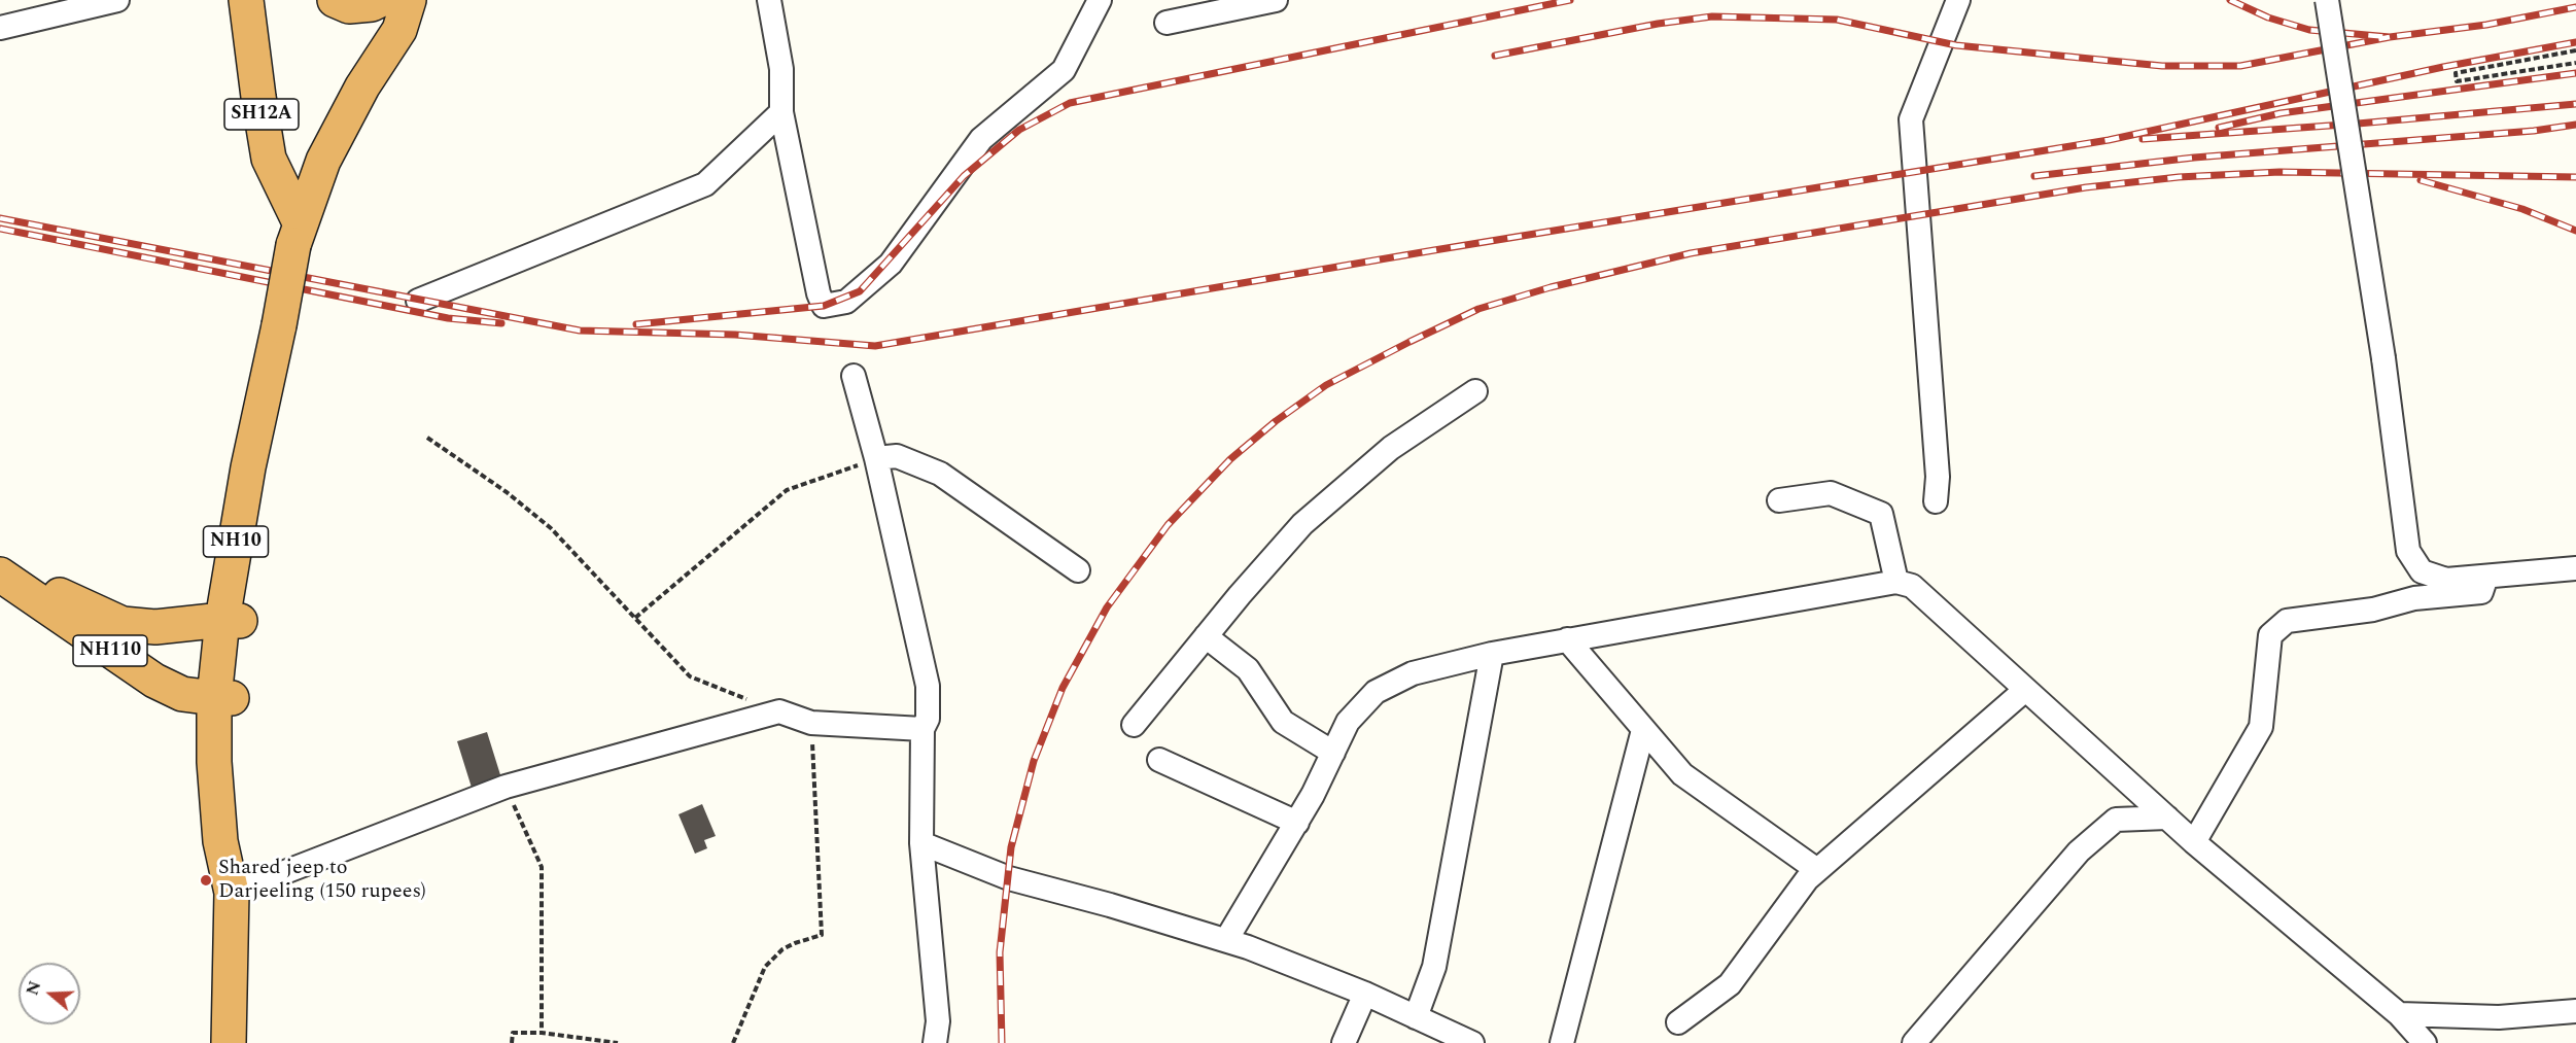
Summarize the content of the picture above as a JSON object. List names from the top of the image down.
{
  "streets": {
    "highway": ["SH12A", "NH10", "NH110"]
  },
  "crossings": [
    ["SH12A", "NH10"],
    ["NH10", "NH110"]
  ],
  "places": ["Shared jeep to Darjeeling (150 rupees)"],
  "north": "left"
}
